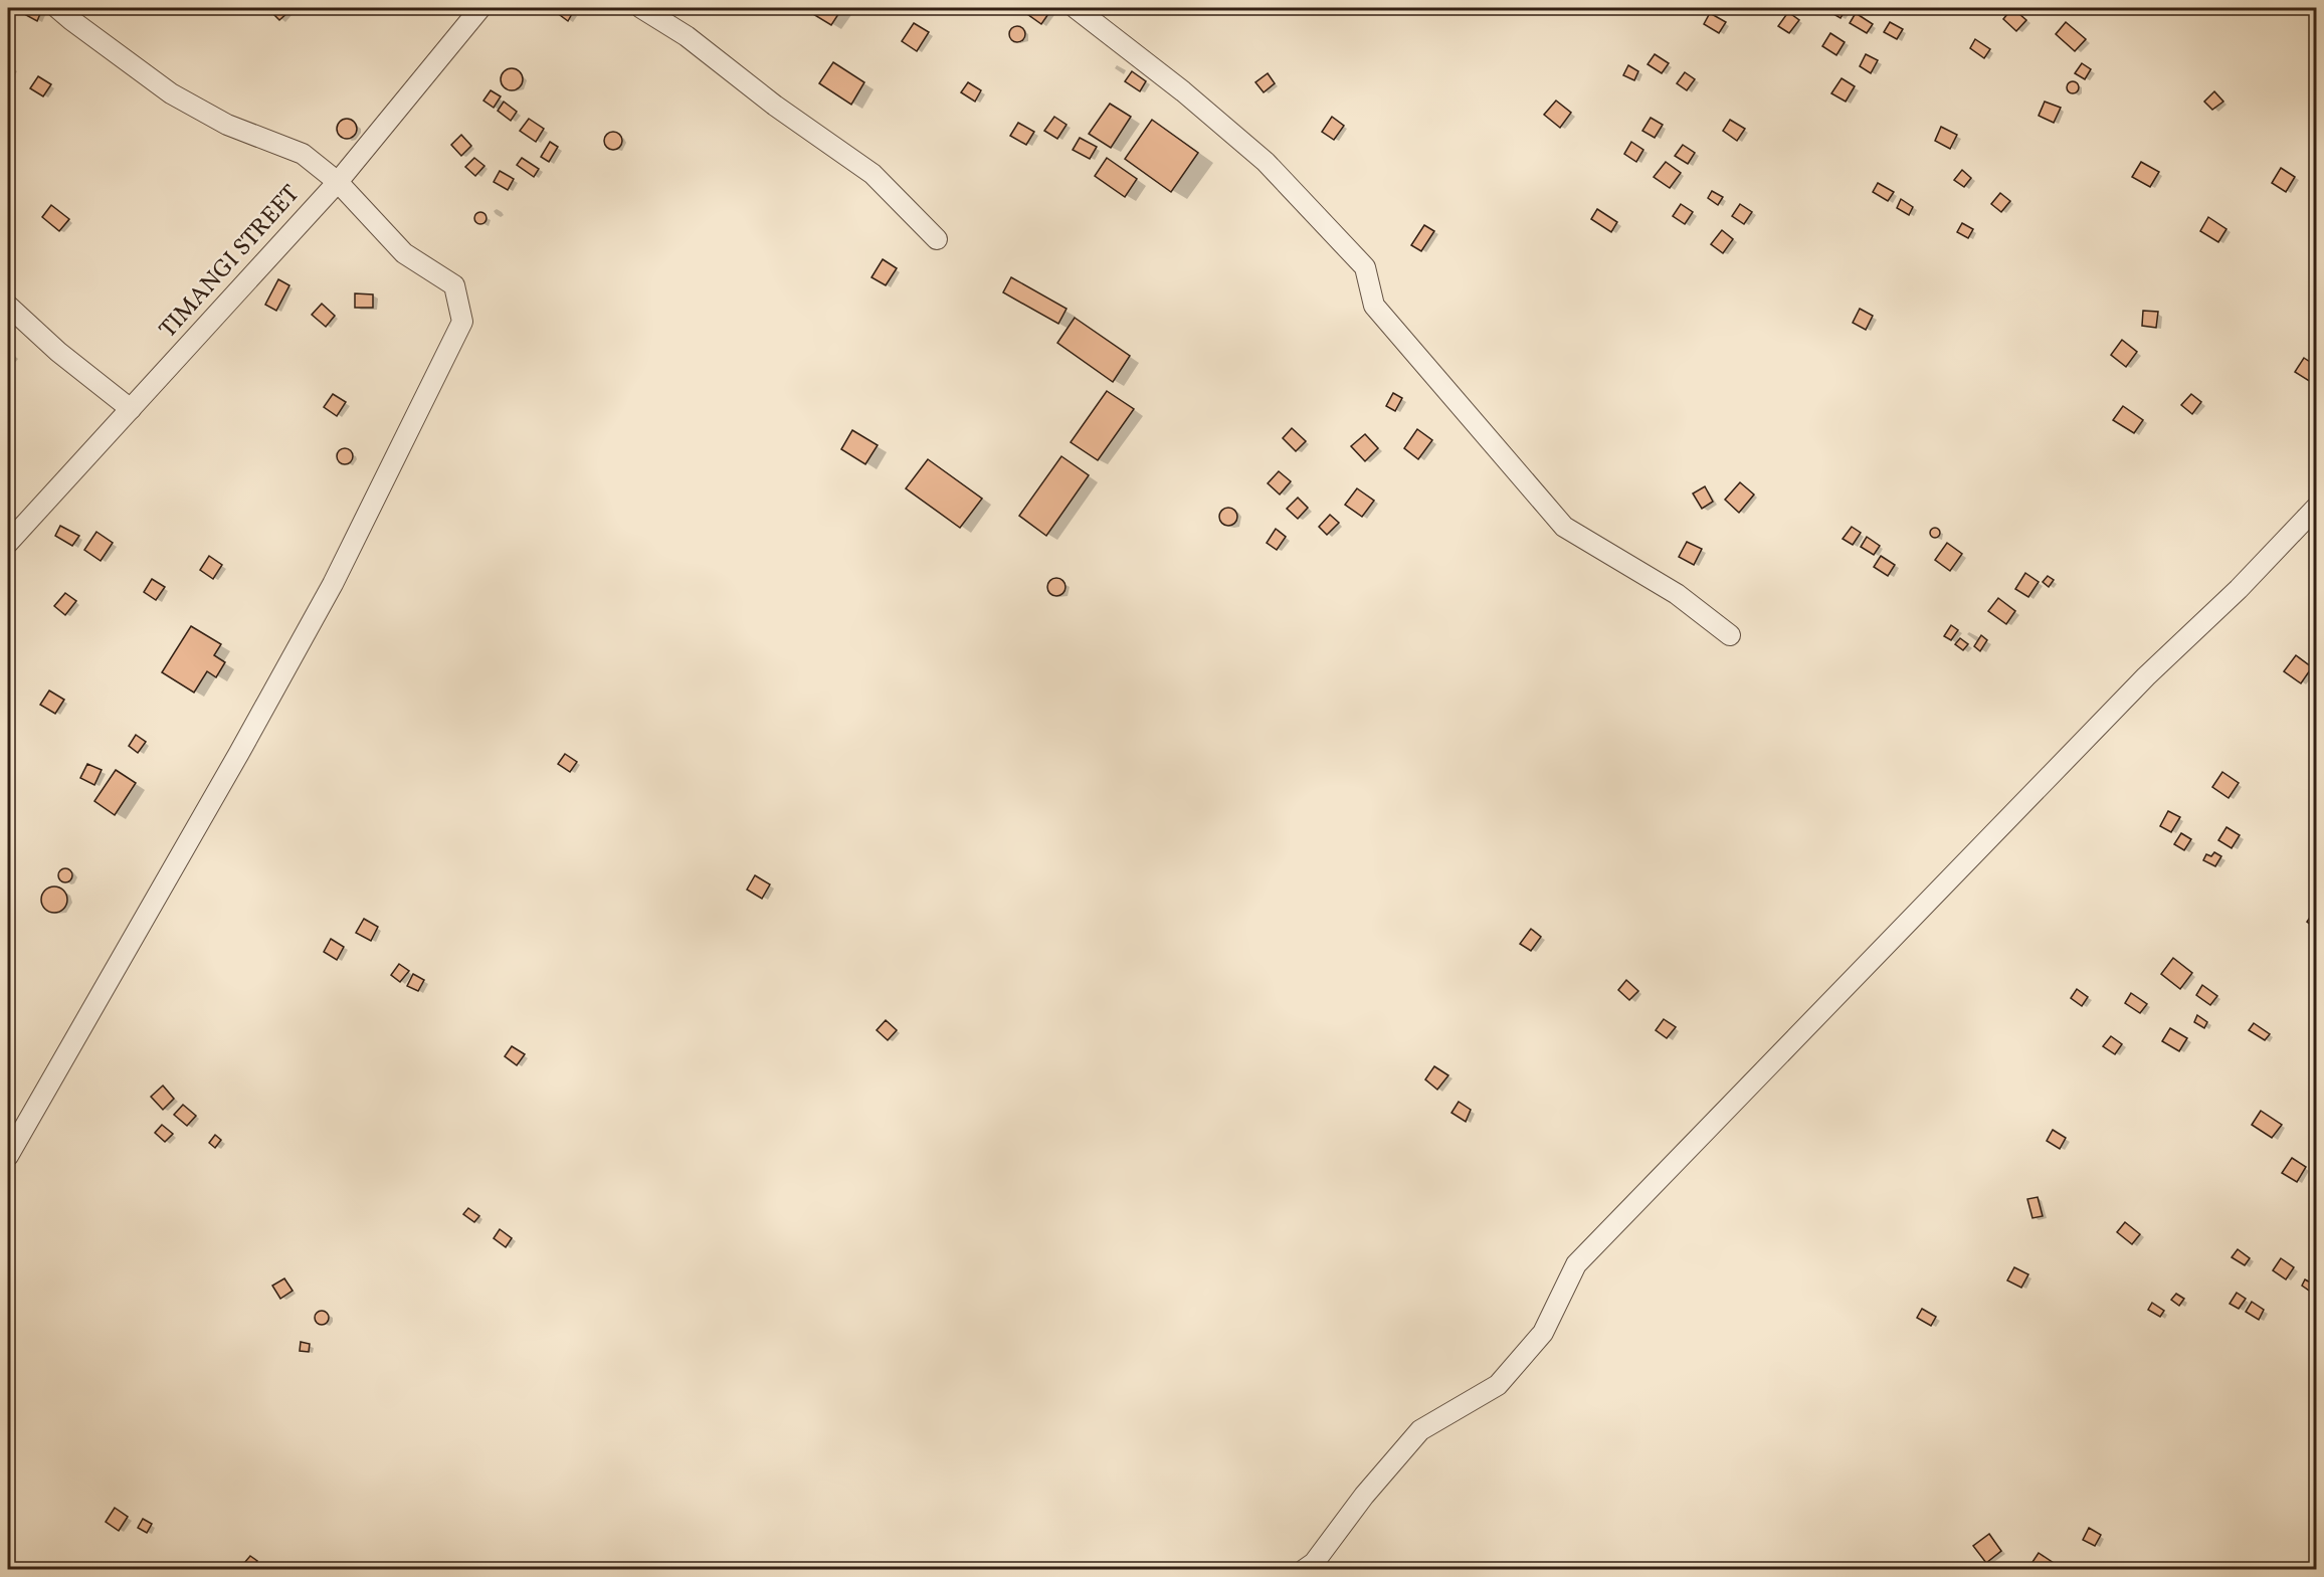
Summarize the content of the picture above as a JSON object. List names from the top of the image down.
{
  "streets": {
    "street": ["TIMANGI STREET"]
  }
}
